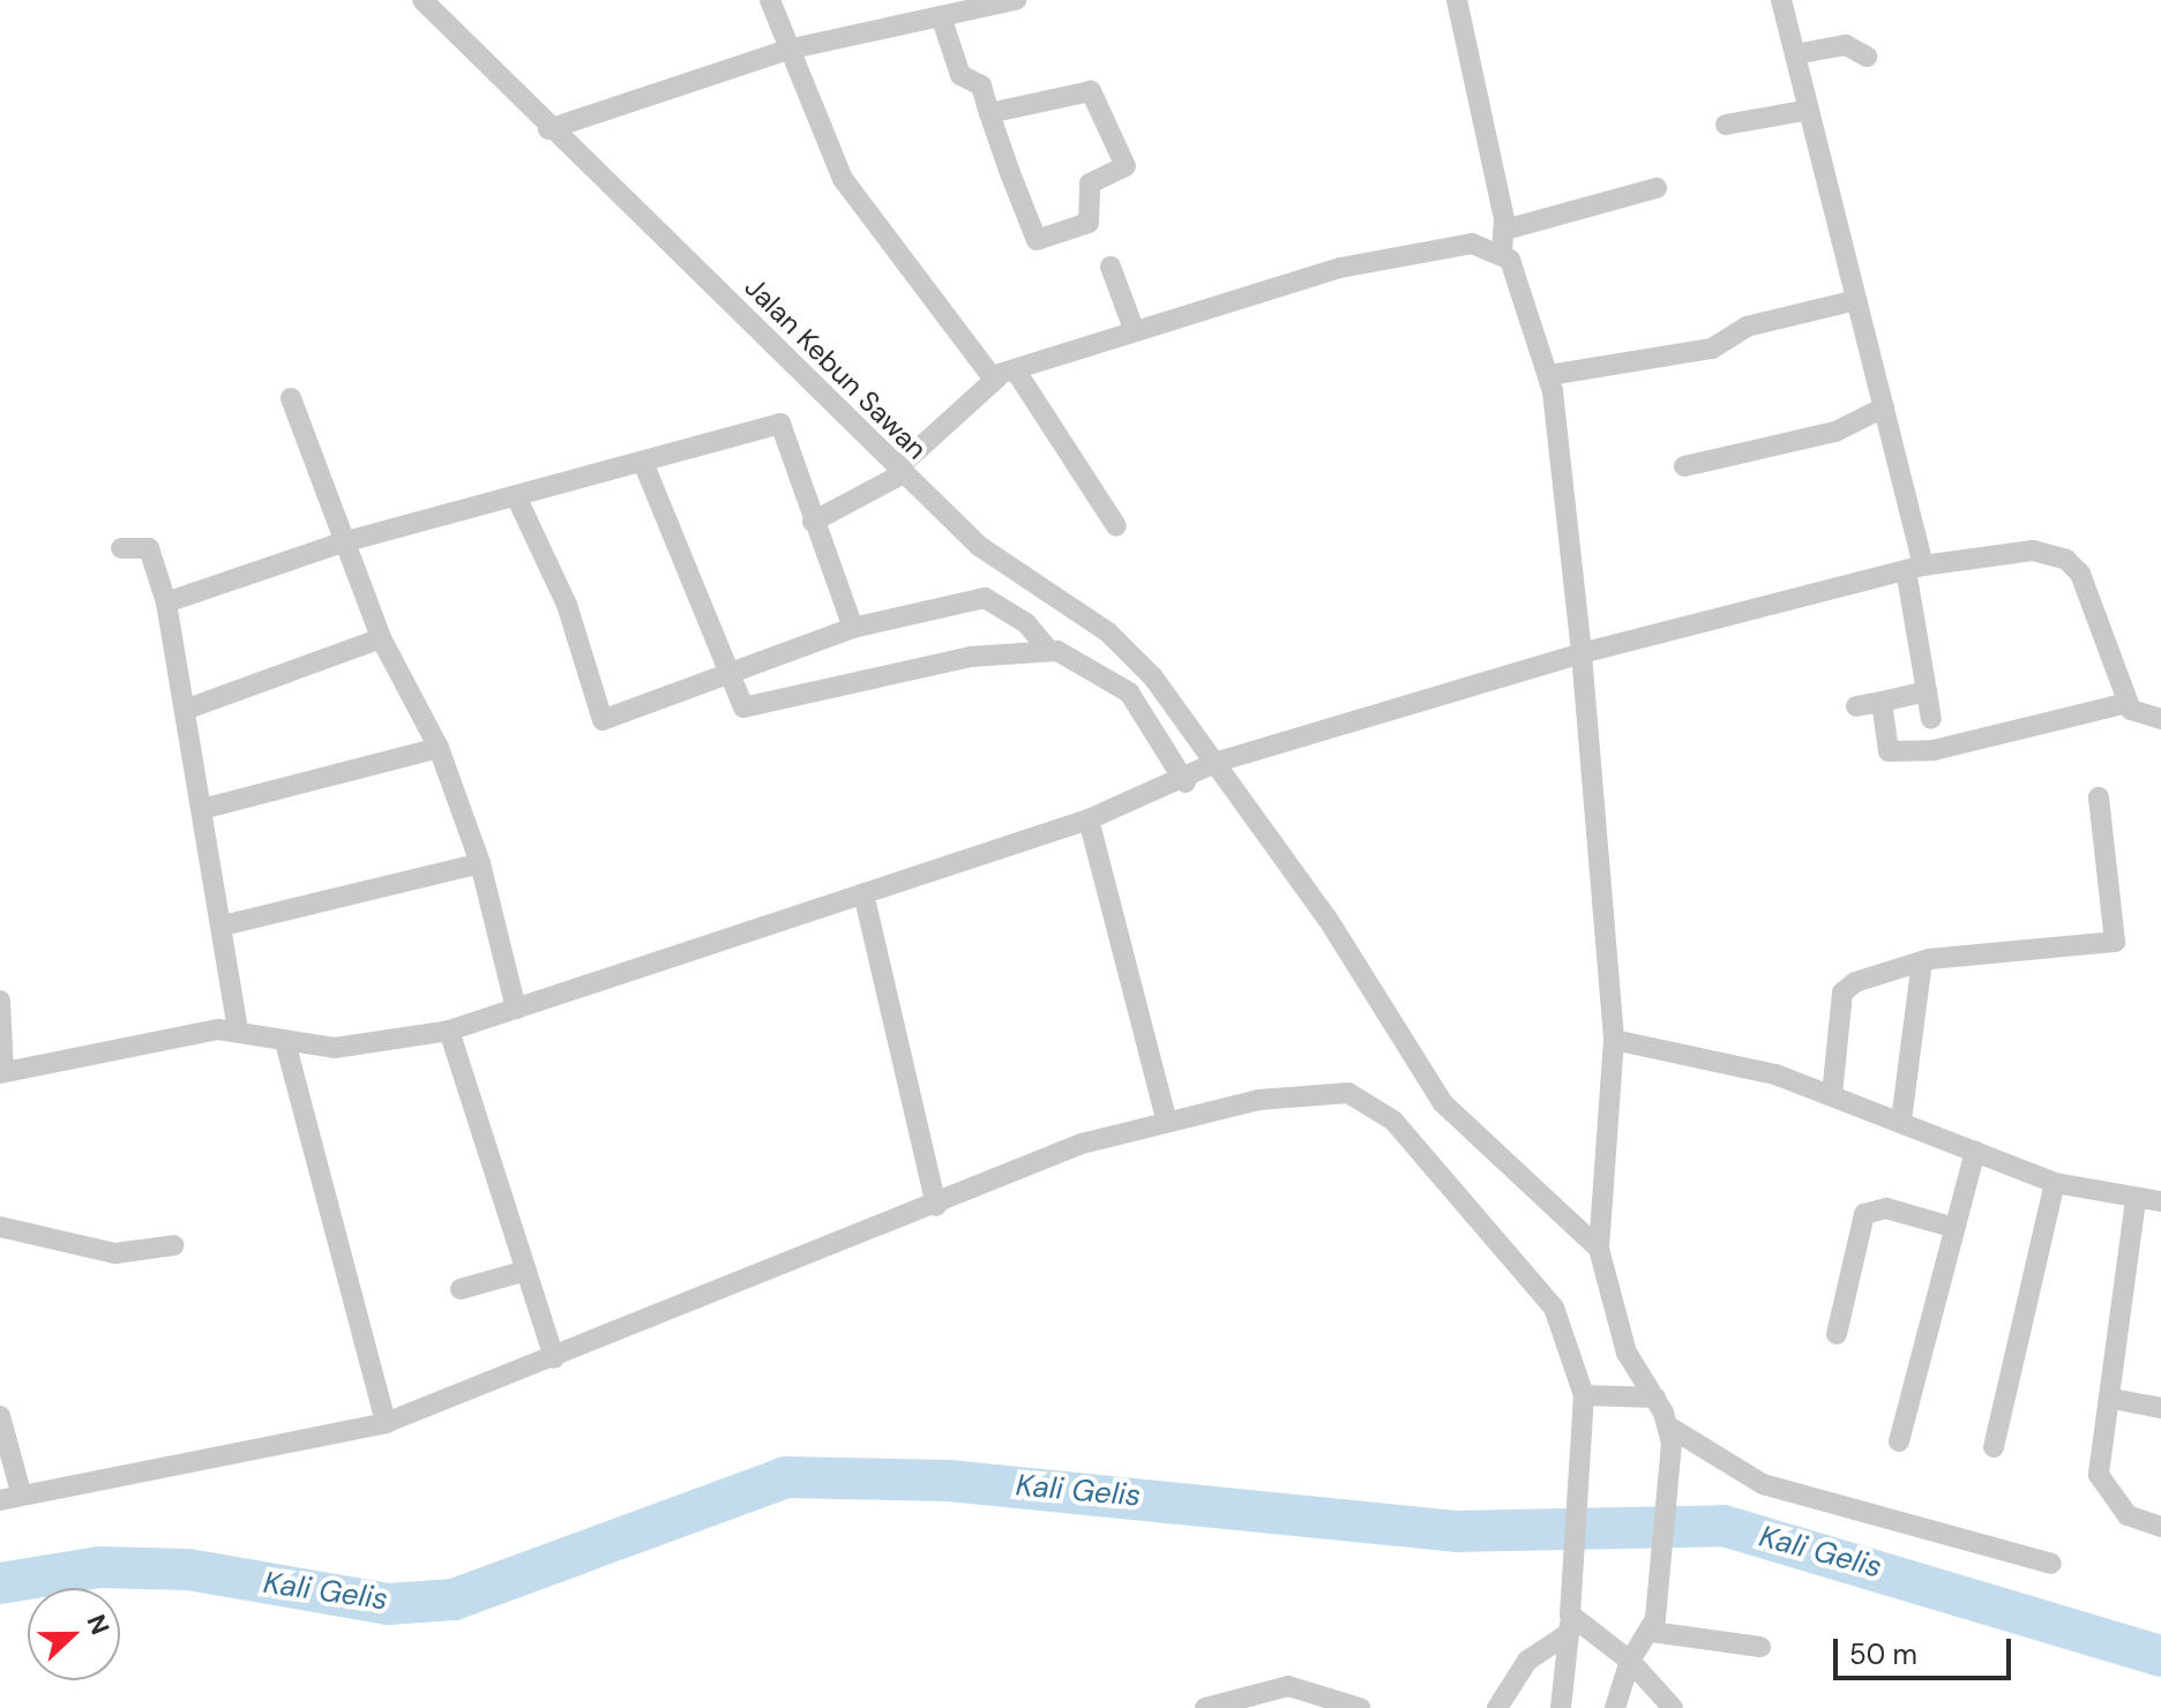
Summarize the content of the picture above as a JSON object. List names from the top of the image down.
{
  "streets": {
    "street": ["Jalan Kebun Sawan"]
  },
  "water": ["Kali Gelis"],
  "scale_bar": "50 m",
  "north": "right"
}
